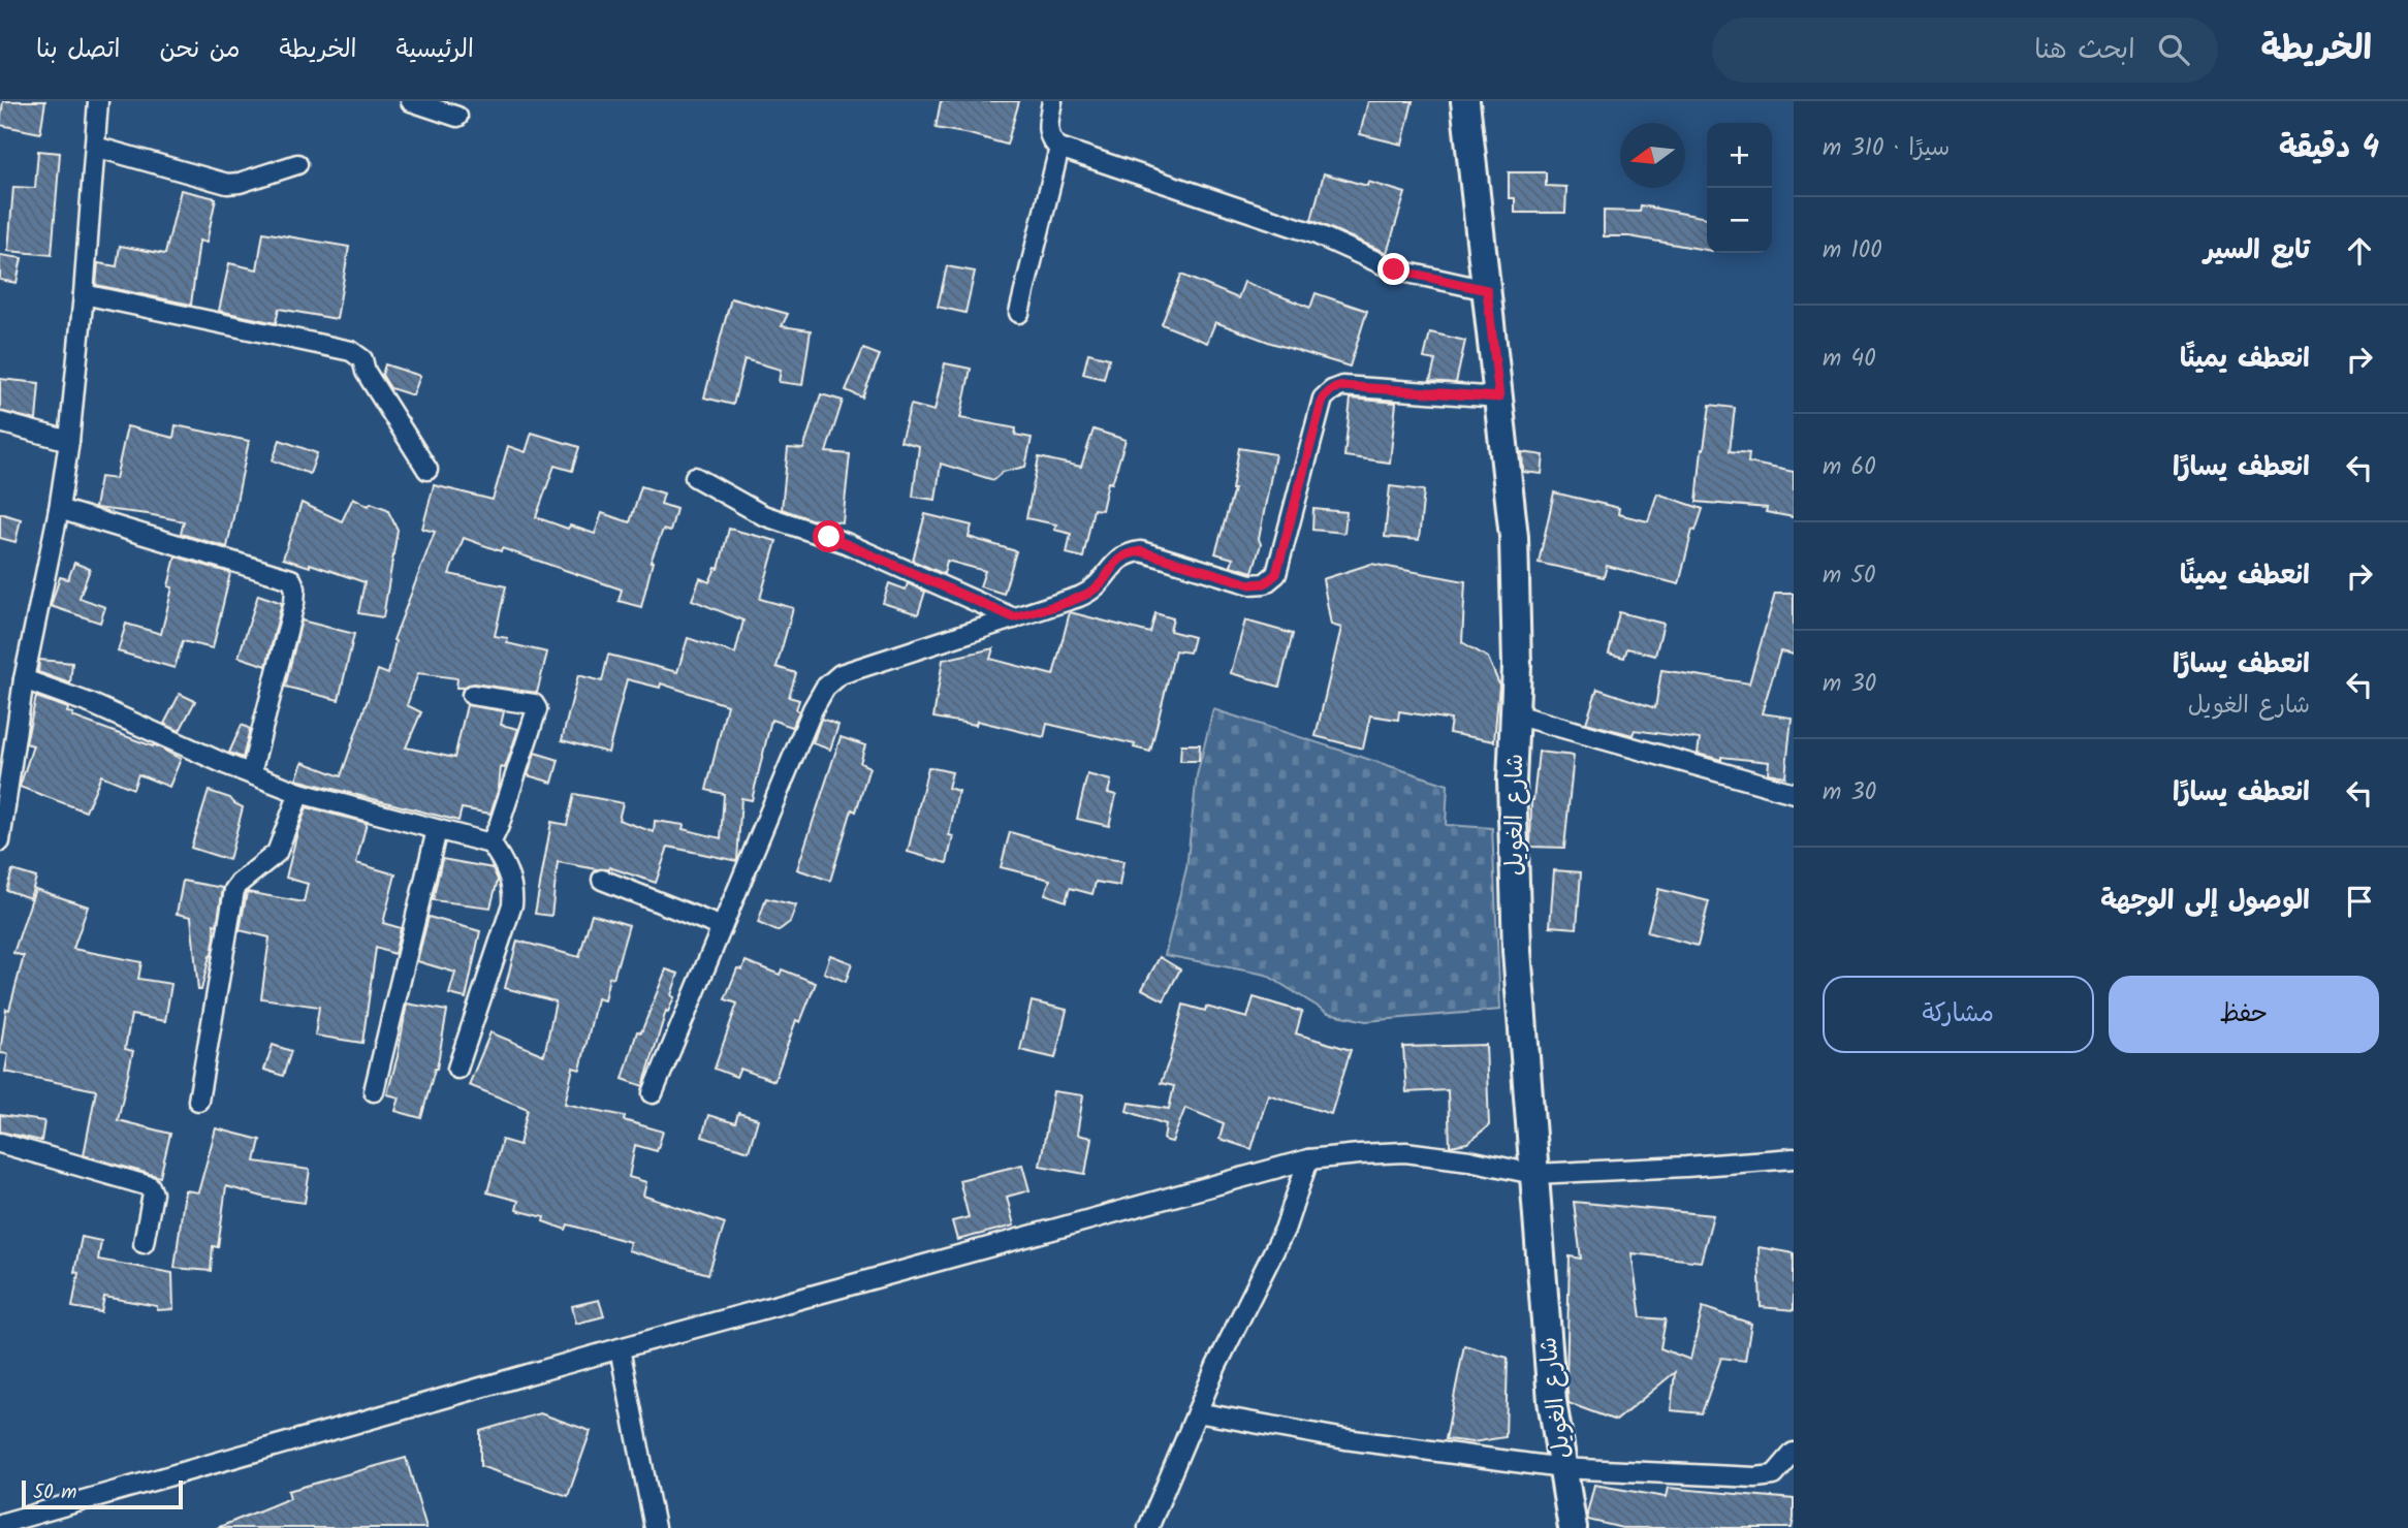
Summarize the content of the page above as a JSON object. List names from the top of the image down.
{
  "streets": {
    "street": ["شارع الغويل"]
  },
  "scale_bar": "50 m",
  "north": "left",
  "page": {
    "header": "الخريطة",
    "search": "ابحث هنا",
    "nav": [
      "الرئيسية",
      "الخريطة",
      "من نحن",
      "اتصل بنا"
    ],
    "heading": ["4 دقيقة", "سيرًا · 310 m"],
    "map_buttons": ["+", "−"],
    "list": [
      ["تابع السير", "100 m"],
      ["انعطف يمينًا", "40 m"],
      ["انعطف يسارًا", "60 m"],
      ["انعطف يمينًا", "50 m"],
      ["انعطف يسارًا", "شارع الغويل", "30 m"],
      ["انعطف يسارًا", "30 m"],
      "الوصول إلى الوجهة"
    ],
    "buttons": ["حفظ", "مشاركة"],
    "scale": "50 m"
  }
}
